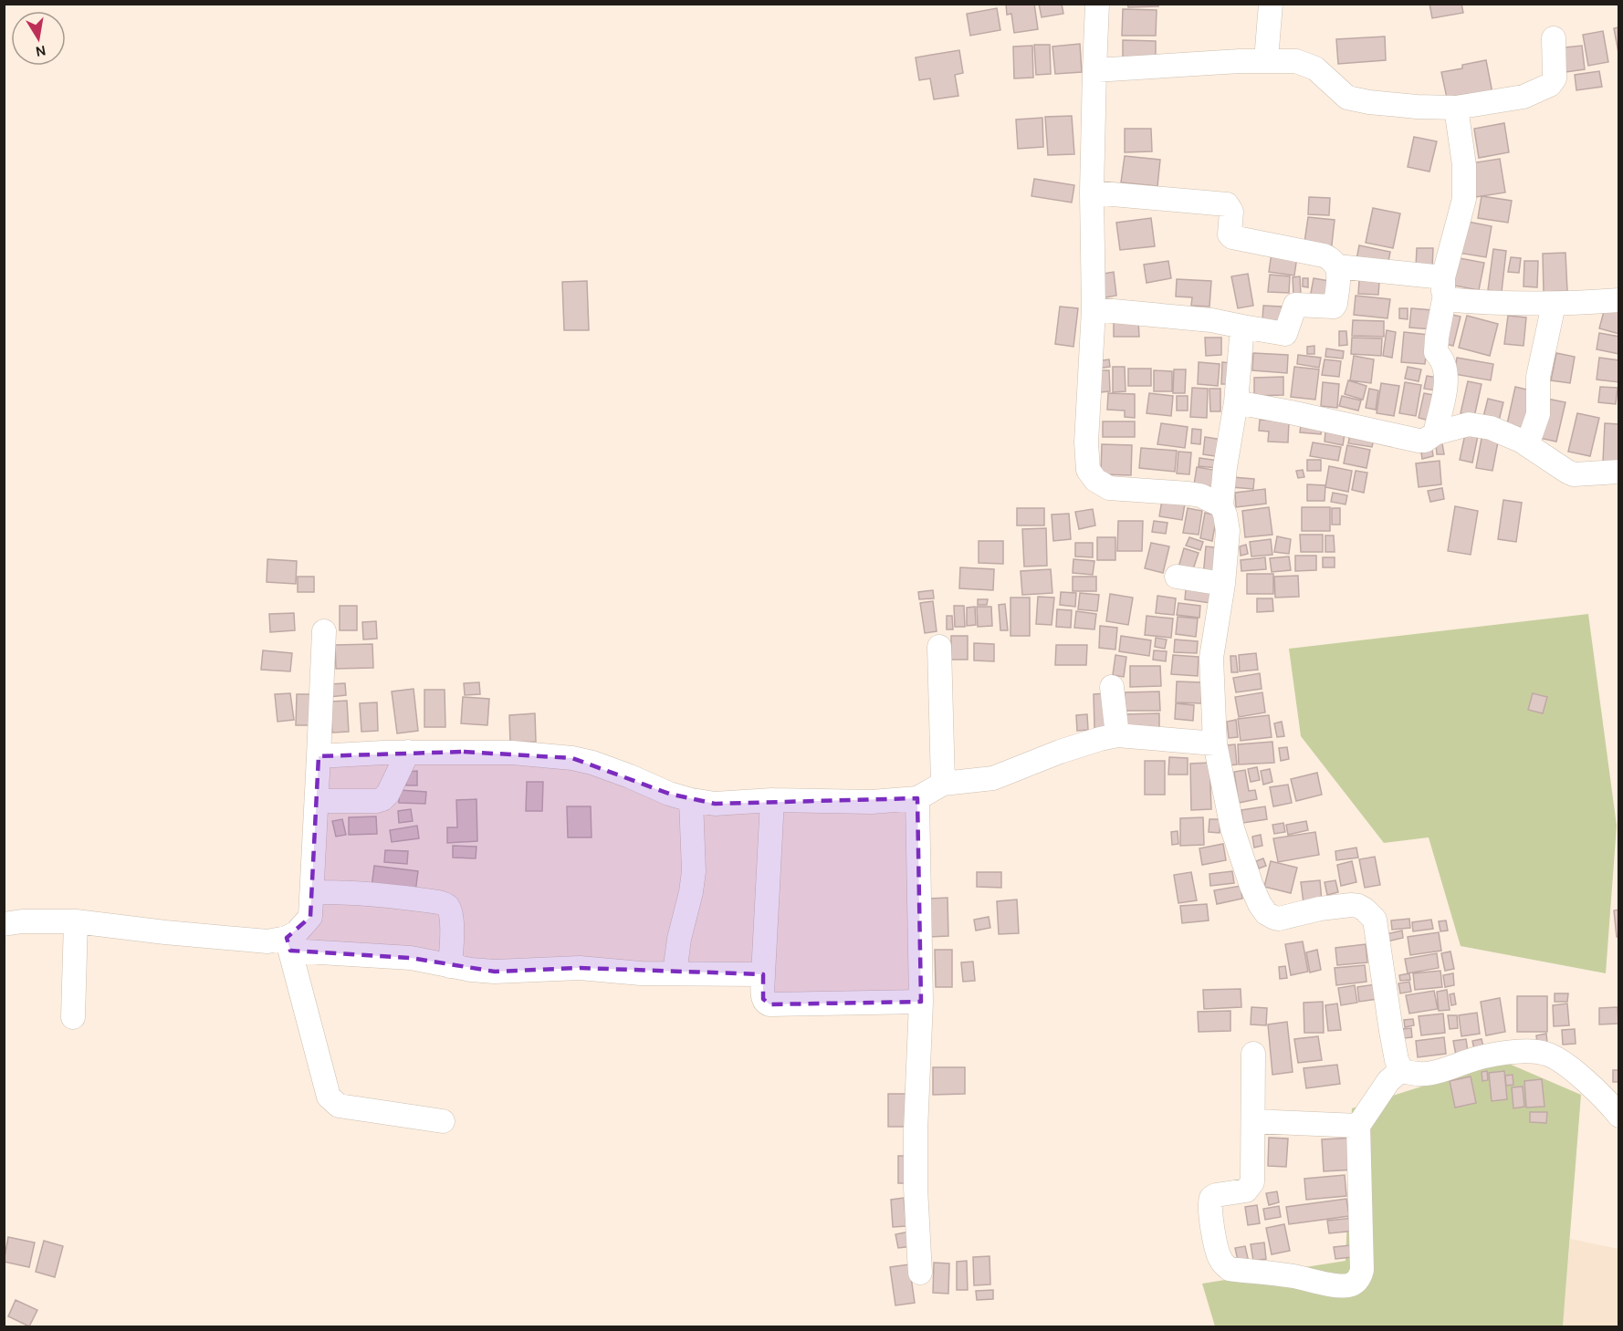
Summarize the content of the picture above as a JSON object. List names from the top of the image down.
{
  "north": "bottom"
}
